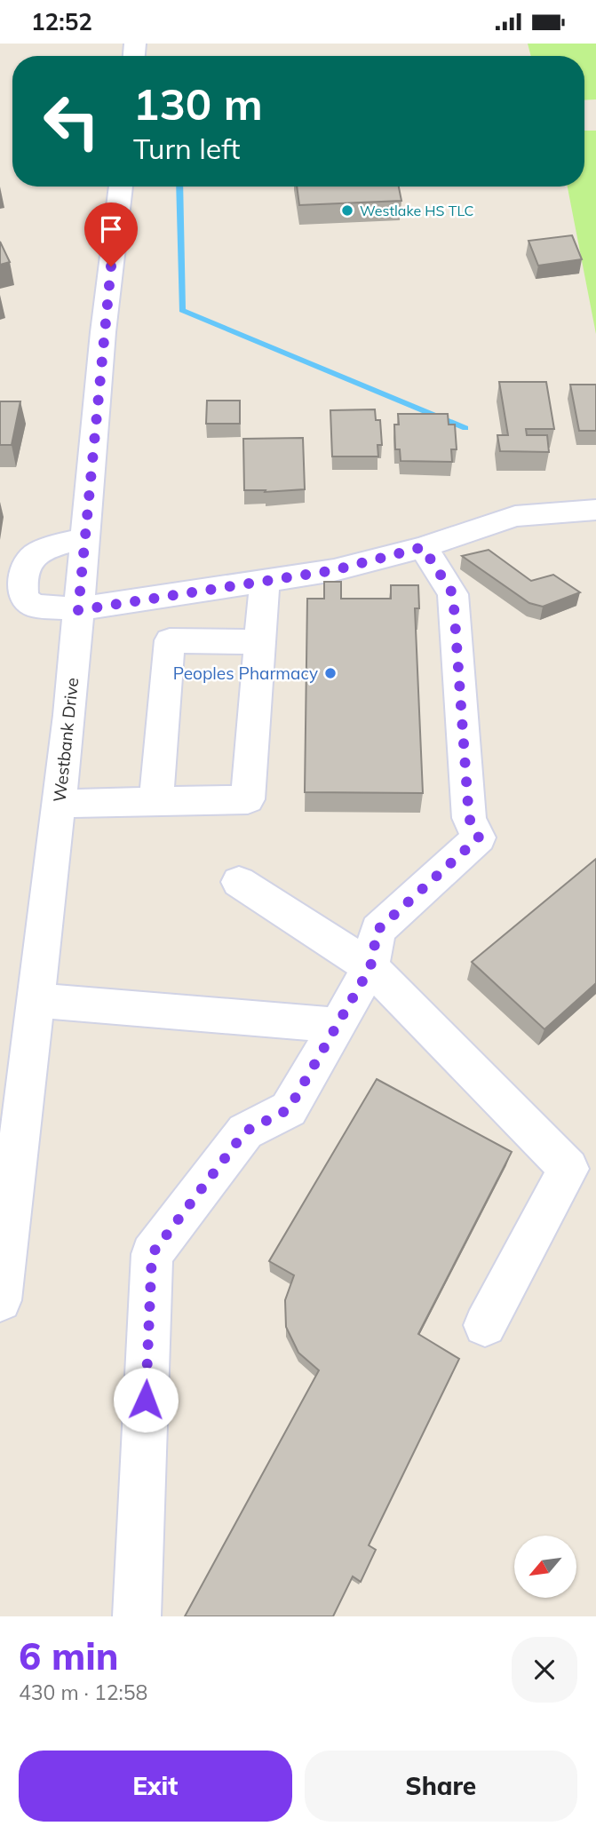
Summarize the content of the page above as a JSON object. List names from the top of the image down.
{
  "streets": {
    "street": ["Westbank Drive"]
  },
  "places": ["Westlake HS TLC", "Peoples Pharmacy"],
  "north": "bottom left",
  "page": {
    "status": "12:52",
    "turn": ["130 m", "Turn left"],
    "heading": ["6 min", "430 m · 12:58"],
    "buttons": ["Exit", "Share"]
  }
}
